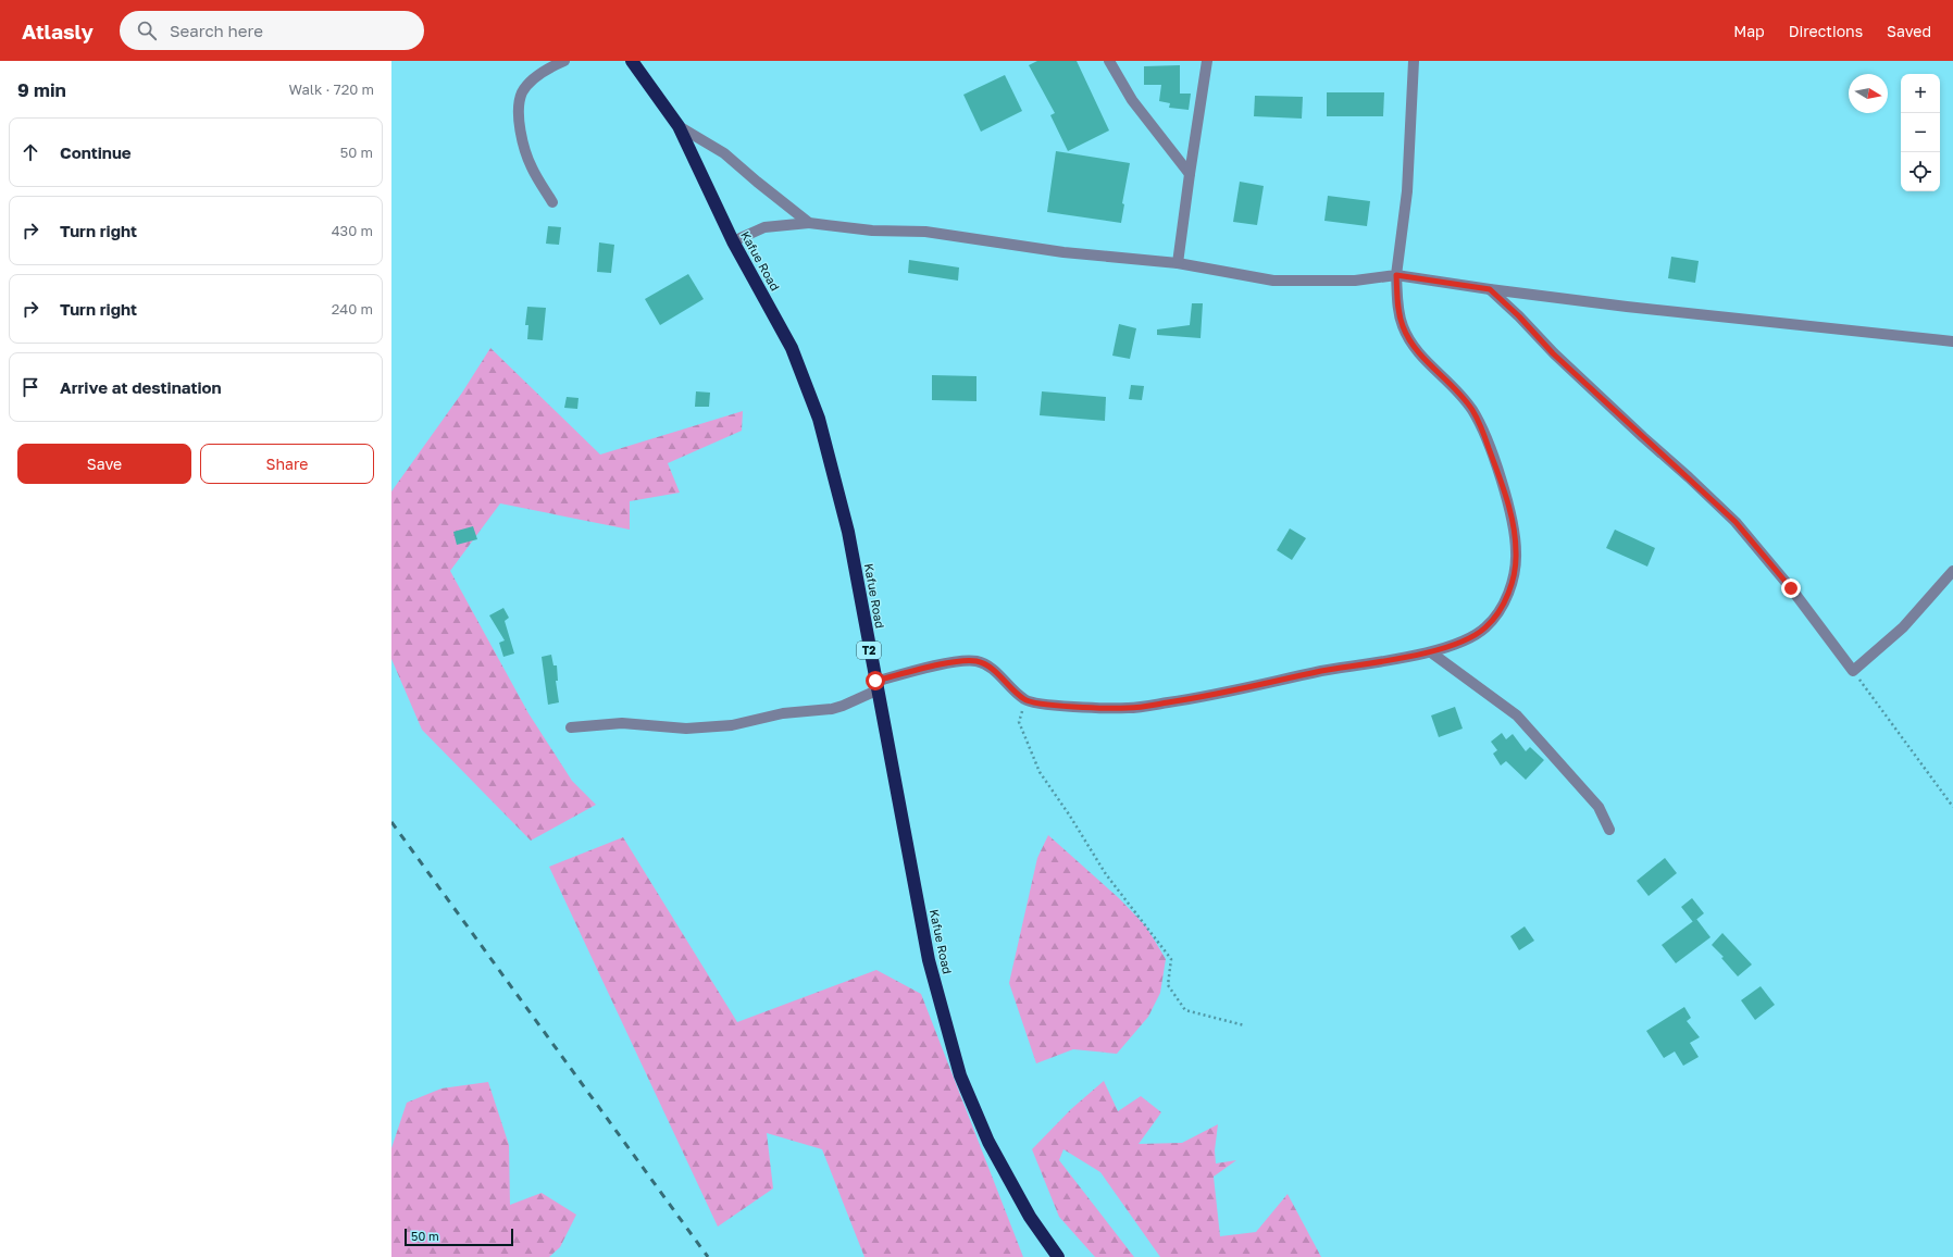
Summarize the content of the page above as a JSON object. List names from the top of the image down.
{
  "streets": {
    "highway": ["Kafue Road", "T2"]
  },
  "scale_bar": "50 m",
  "north": "right",
  "page": {
    "header": "Atlasly",
    "search": "Search here",
    "nav": ["Map", "Directions", "Saved"],
    "heading": ["9 min", "Walk · 720 m"],
    "map_buttons": ["+", "−"],
    "list": [
      ["Continue", "50 m"],
      ["Turn right", "430 m"],
      ["Turn right", "240 m"],
      "Arrive at destination"
    ],
    "buttons": ["Save", "Share"],
    "scale": "50 m"
  }
}
